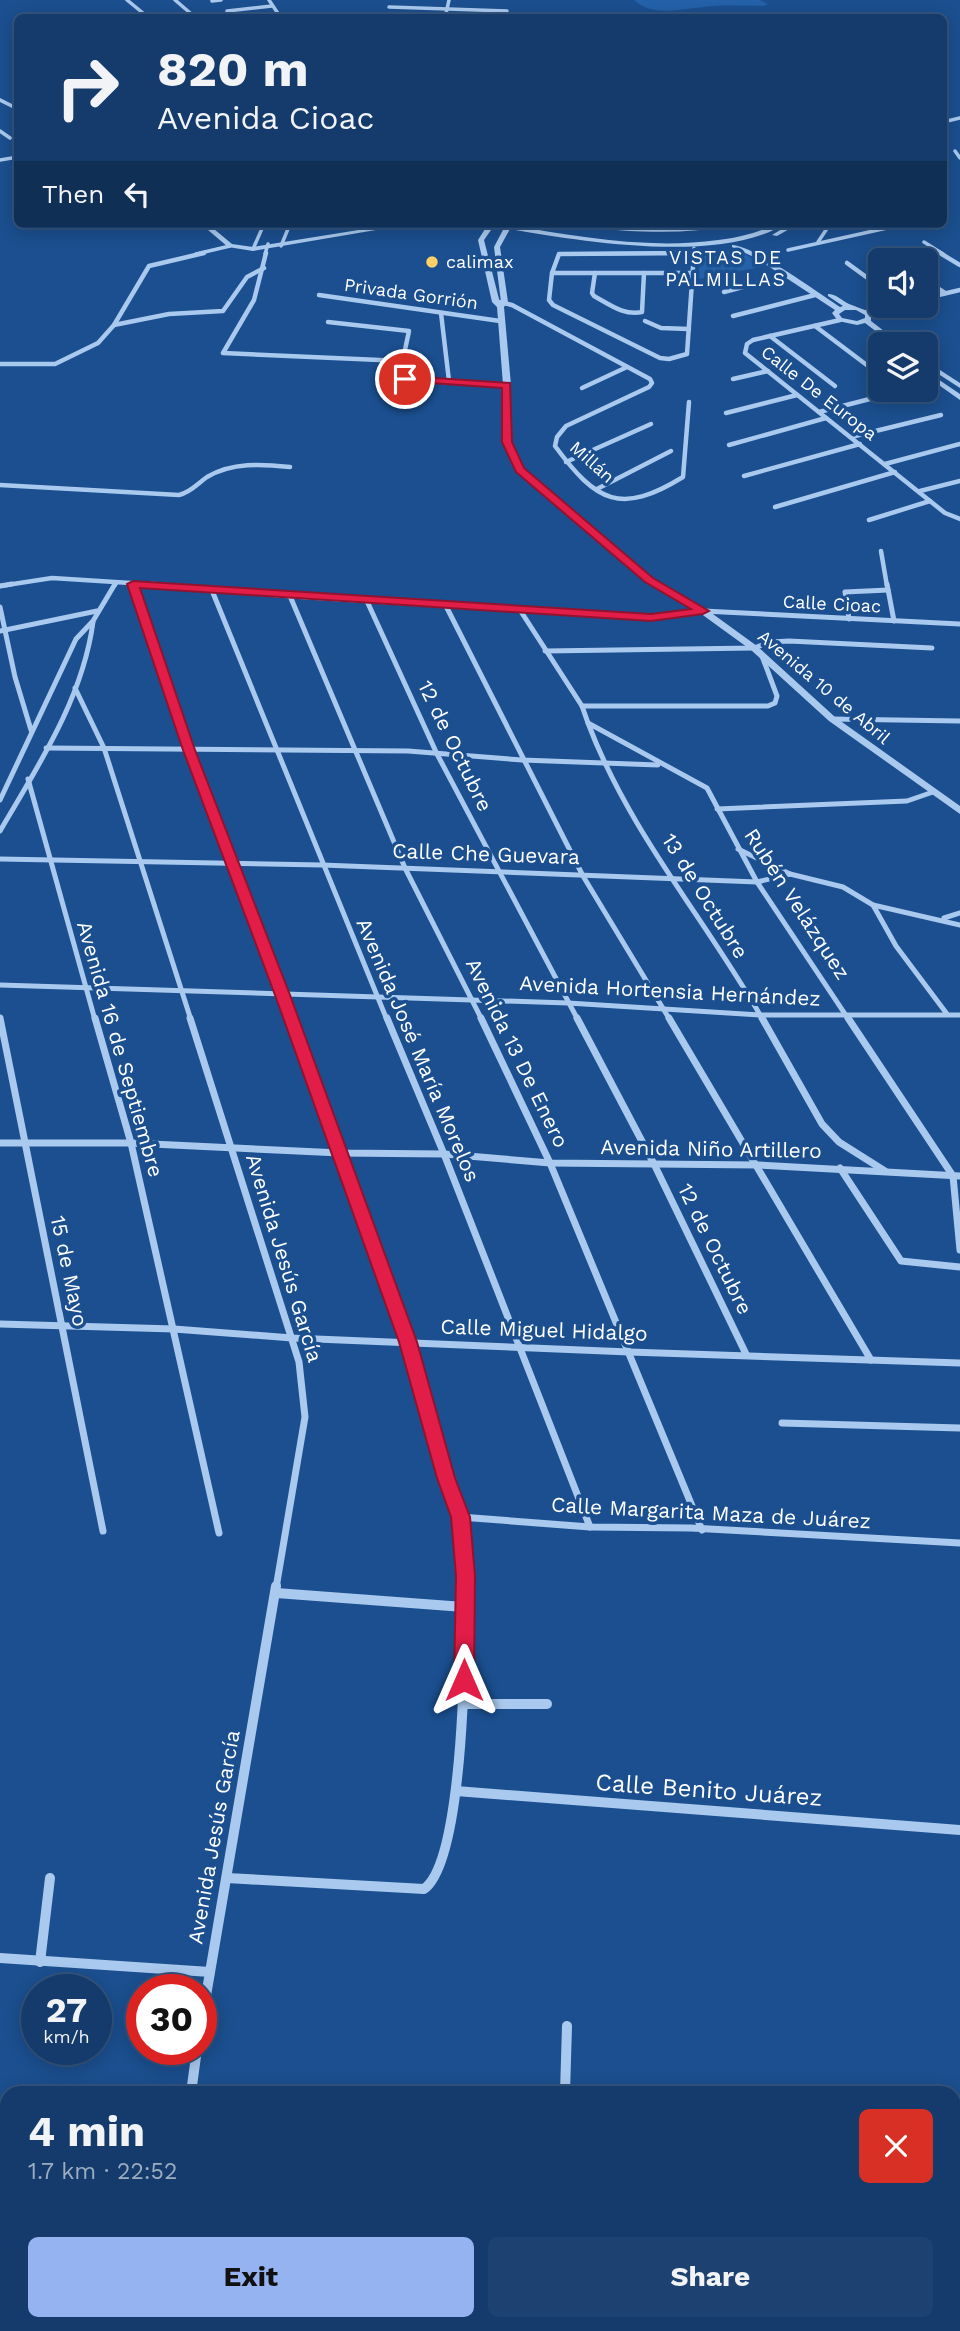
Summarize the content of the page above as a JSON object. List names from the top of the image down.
{
  "streets": {
    "street": [
      "Privada Gorrión",
      "Calle De Europa",
      "Millán",
      "Calle Cioac",
      "Avenida 10 de Abril",
      "12 de Octubre",
      "Calle Che Guevara",
      "13 de Octubre",
      "Rubén Velázquez",
      "Avenida Hortensia Hernández",
      "Avenida 16 de Septiembre",
      "Avenida José María Morelos",
      "Avenida 13 De Enero",
      "Avenida Niño Artillero",
      "Avenida Jesús García",
      "15 de Mayo",
      "Calle Miguel Hidalgo",
      "Calle Margarita Maza de Juárez",
      "Calle Benito Juárez"
    ]
  },
  "crossings": [
    ["Privada Gorrión", "Avenida 10 de Abril"],
    ["Calle Cioac", "Avenida 10 de Abril"],
    ["Calle Cioac", "12 de Octubre"],
    ["Calle Cioac", "Avenida José María Morelos"],
    ["Calle Cioac", "Avenida 13 De Enero"],
    ["12 de Octubre", "Calle Che Guevara"],
    ["12 de Octubre", "Avenida Hortensia Hernández"],
    ["12 de Octubre", "Avenida Niño Artillero"],
    ["12 de Octubre", "Calle Miguel Hidalgo"],
    ["Calle Che Guevara", "13 de Octubre"],
    ["Calle Che Guevara", "Rubén Velázquez"],
    ["Calle Che Guevara", "Avenida 16 de Septiembre"],
    ["Calle Che Guevara", "Avenida José María Morelos"],
    ["Calle Che Guevara", "Avenida 13 De Enero"],
    ["Calle Che Guevara", "Avenida Jesús García"],
    ["13 de Octubre", "Avenida Hortensia Hernández"],
    ["13 de Octubre", "Avenida Niño Artillero"],
    ["Rubén Velázquez", "Avenida Hortensia Hernández"],
    ["Rubén Velázquez", "Avenida Niño Artillero"],
    ["Avenida Hortensia Hernández", "Avenida 16 de Septiembre"],
    ["Avenida Hortensia Hernández", "Avenida José María Morelos"],
    ["Avenida Hortensia Hernández", "Avenida 13 De Enero"],
    ["Avenida Hortensia Hernández", "Avenida Jesús García"],
    ["Avenida 16 de Septiembre", "Avenida Niño Artillero"],
    ["Avenida 16 de Septiembre", "Calle Miguel Hidalgo"],
    ["Avenida José María Morelos", "Avenida Niño Artillero"],
    ["Avenida José María Morelos", "Calle Miguel Hidalgo"],
    ["Avenida José María Morelos", "Calle Margarita Maza de Juárez"],
    ["Avenida 13 De Enero", "Avenida Niño Artillero"],
    ["Avenida 13 De Enero", "Calle Miguel Hidalgo"],
    ["Avenida 13 De Enero", "Calle Margarita Maza de Juárez"],
    ["Avenida Niño Artillero", "Avenida Jesús García"],
    ["Avenida Niño Artillero", "15 de Mayo"],
    ["Avenida Jesús García", "Calle Miguel Hidalgo"],
    ["15 de Mayo", "Calle Miguel Hidalgo"]
  ],
  "districts": ["VISTAS DE PALMILLAS"],
  "places": ["calimax"],
  "page": {
    "turn": ["820 m", "Avenida Cioac"],
    "then": "Then",
    "speed": "27 km/h",
    "limit": "30",
    "heading": ["4 min", "1.7 km · 22:52"],
    "buttons": ["Exit", "Share"]
  }
}
